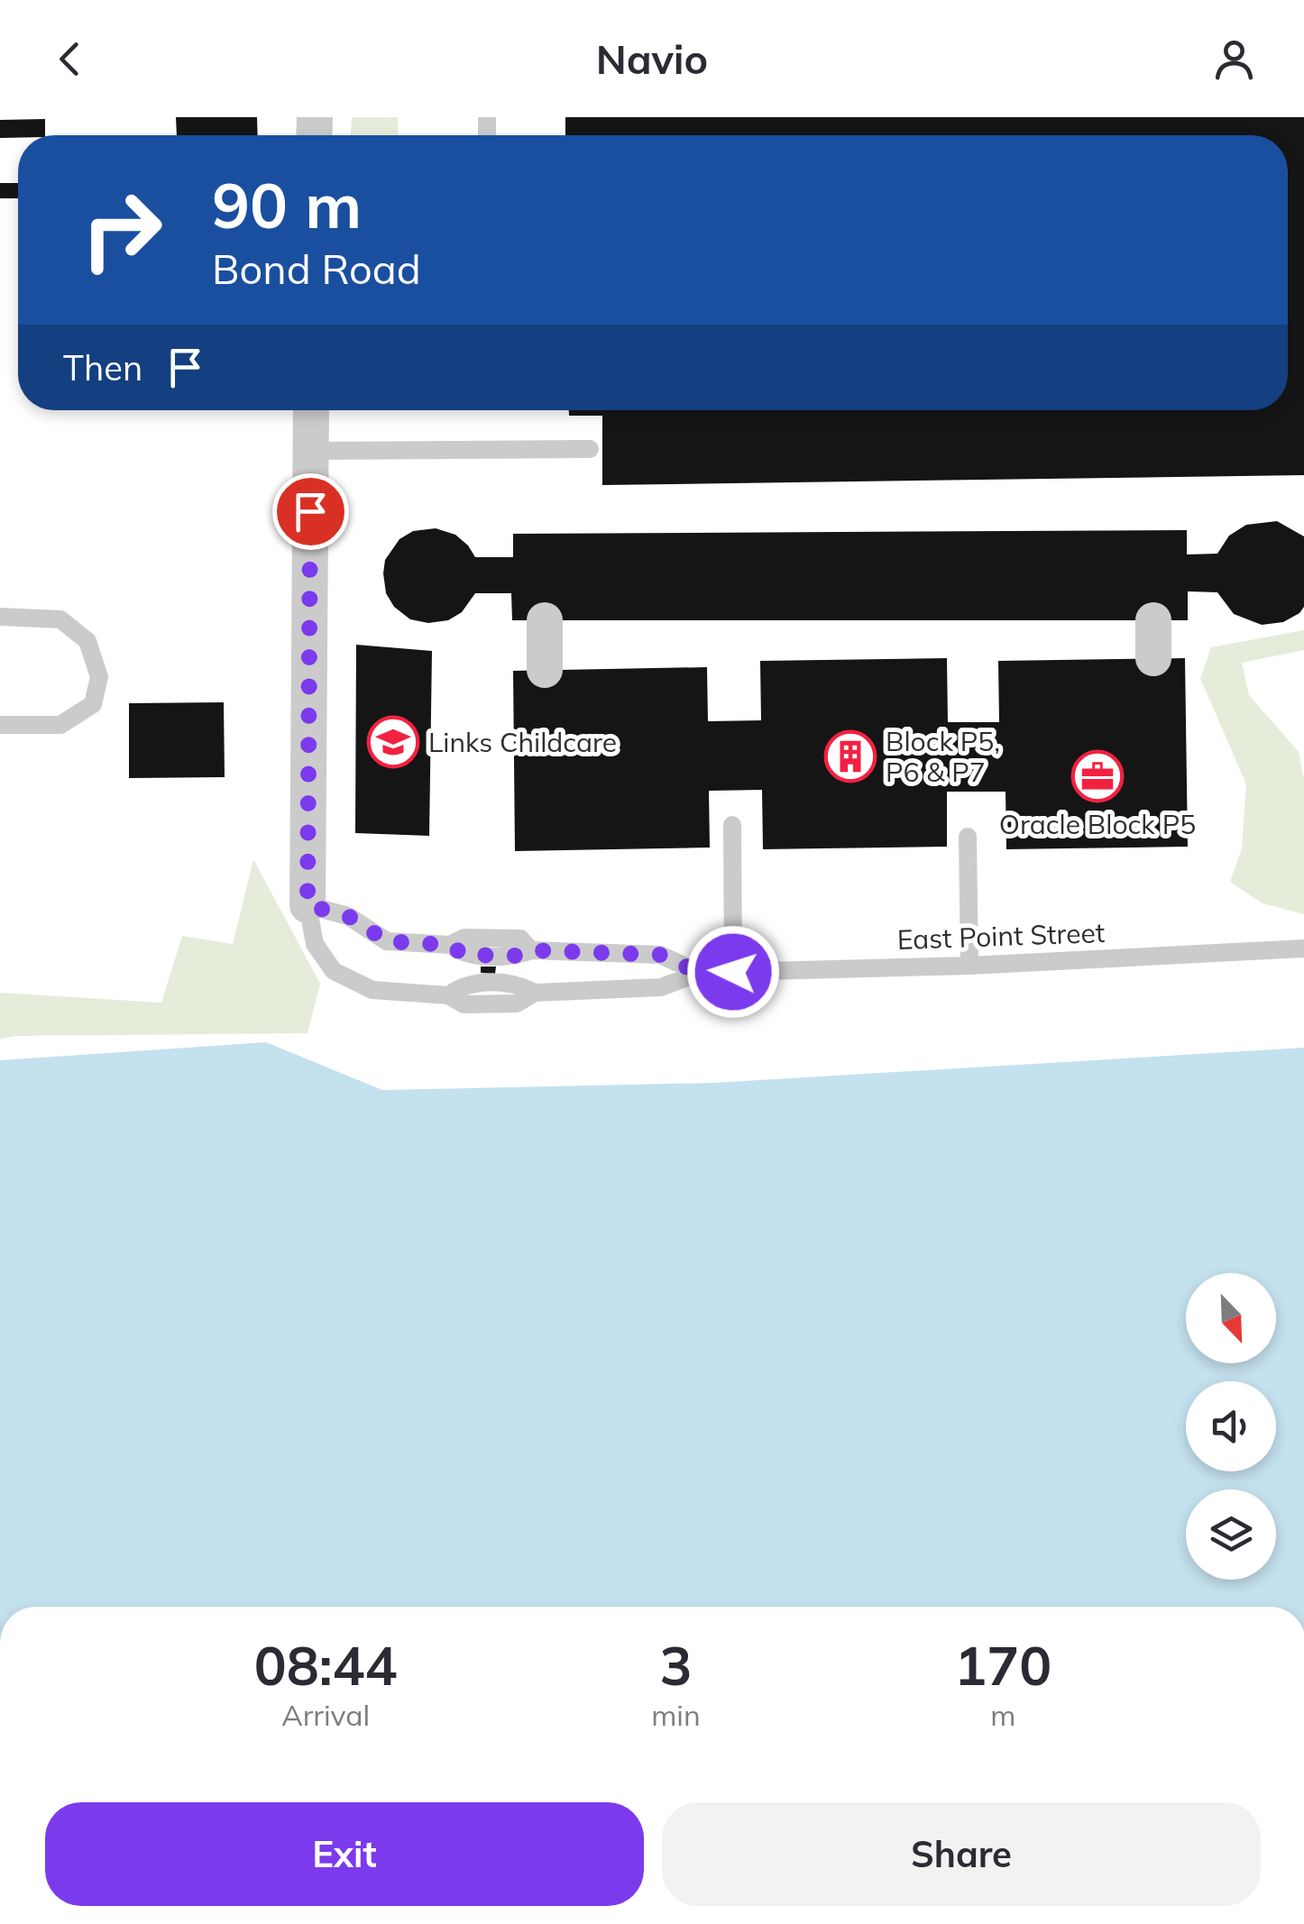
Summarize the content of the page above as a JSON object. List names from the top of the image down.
{
  "streets": {
    "lane": ["East Point Street"]
  },
  "places": {
    "school or university": ["Links Childcare"],
    "building": ["Block P5, P6 & P7"],
    "office": ["Oracle Block P5"]
  },
  "north": "bottom right",
  "page": {
    "header": "Navio",
    "turn": ["90 m", "Bond Road"],
    "then": "Then",
    "eta": [
      "08:44",
      "Arrival",
      "3",
      "min",
      "170",
      "m"
    ],
    "buttons": ["Exit", "Share"]
  }
}
